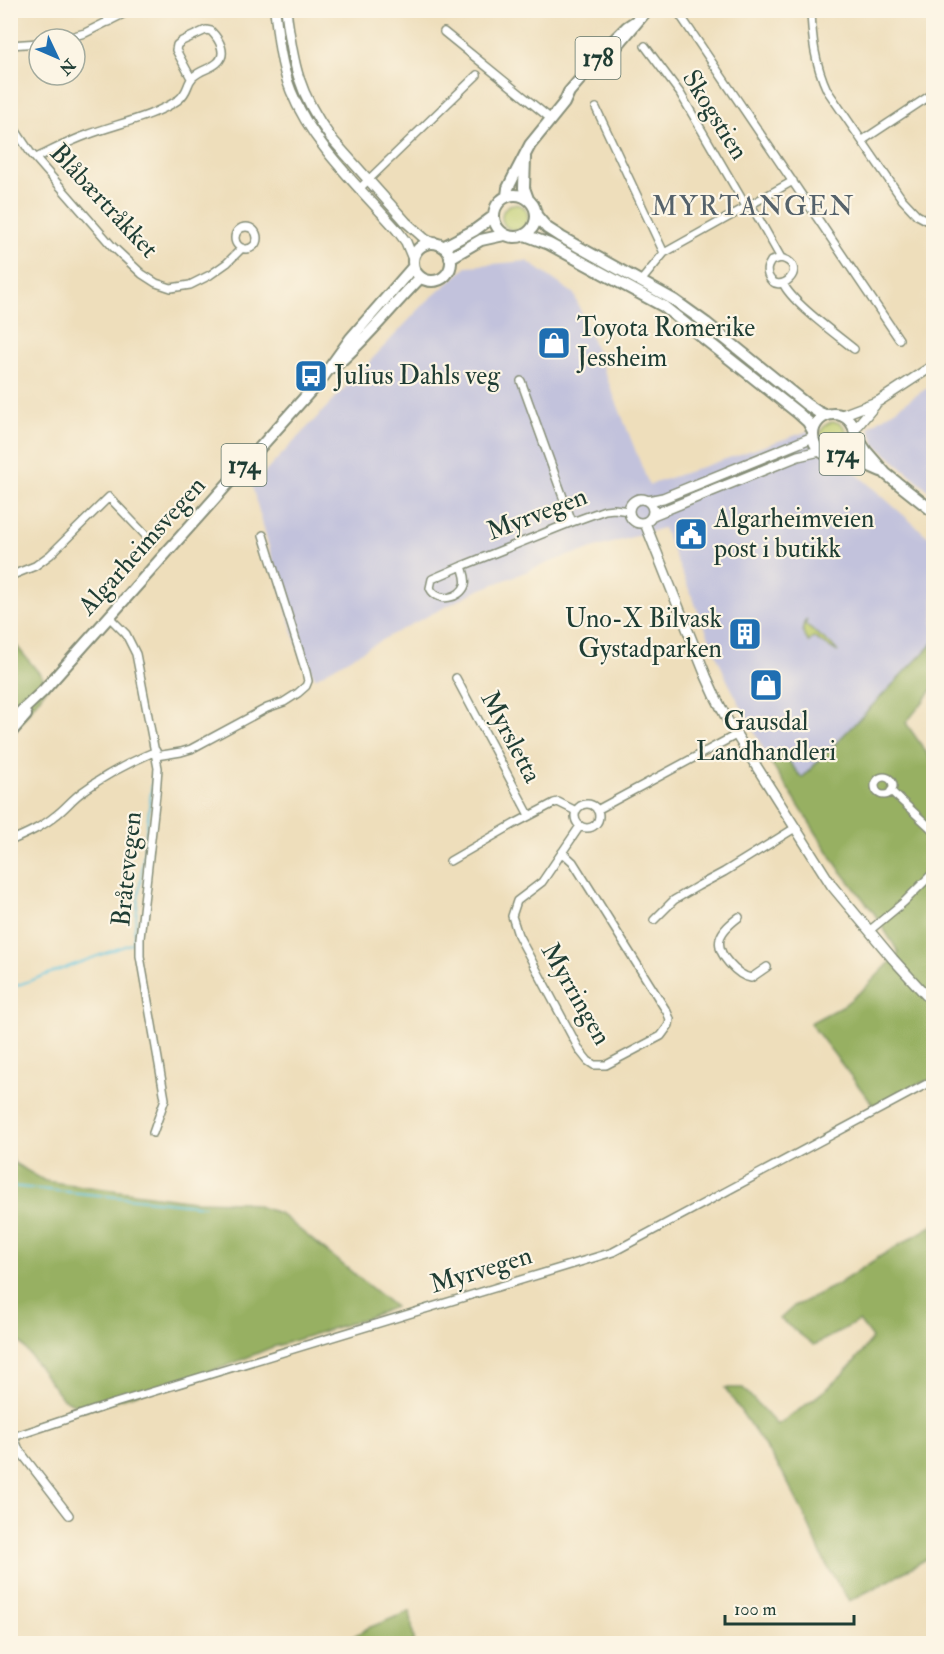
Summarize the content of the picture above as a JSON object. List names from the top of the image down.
{
  "streets": {
    "main road": ["178", "174", "Algarheimsvegen"],
    "street": [
      "Skogstien",
      "Blåbærtråkket",
      "Myrvegen",
      "Myrsletta",
      "Bråtevegen",
      "Myrringen"
    ]
  },
  "crossings": [
    ["178", "174"],
    ["174", "Algarheimsvegen"],
    ["Algarheimsvegen", "Bråtevegen"],
    ["Myrsletta", "Myrringen"]
  ],
  "districts": ["MYRTANGEN"],
  "places": {
    "shop": ["Toyota Romerike Jessheim", "Gausdal Landhandleri"],
    "bus stop": ["Julius Dahls veg"],
    "public building": ["Algarheimveien post i butikk"],
    "building": ["Uno-X Bilvask Gystadparken"]
  },
  "scale_bar": "100 m",
  "north": "bottom right"
}
